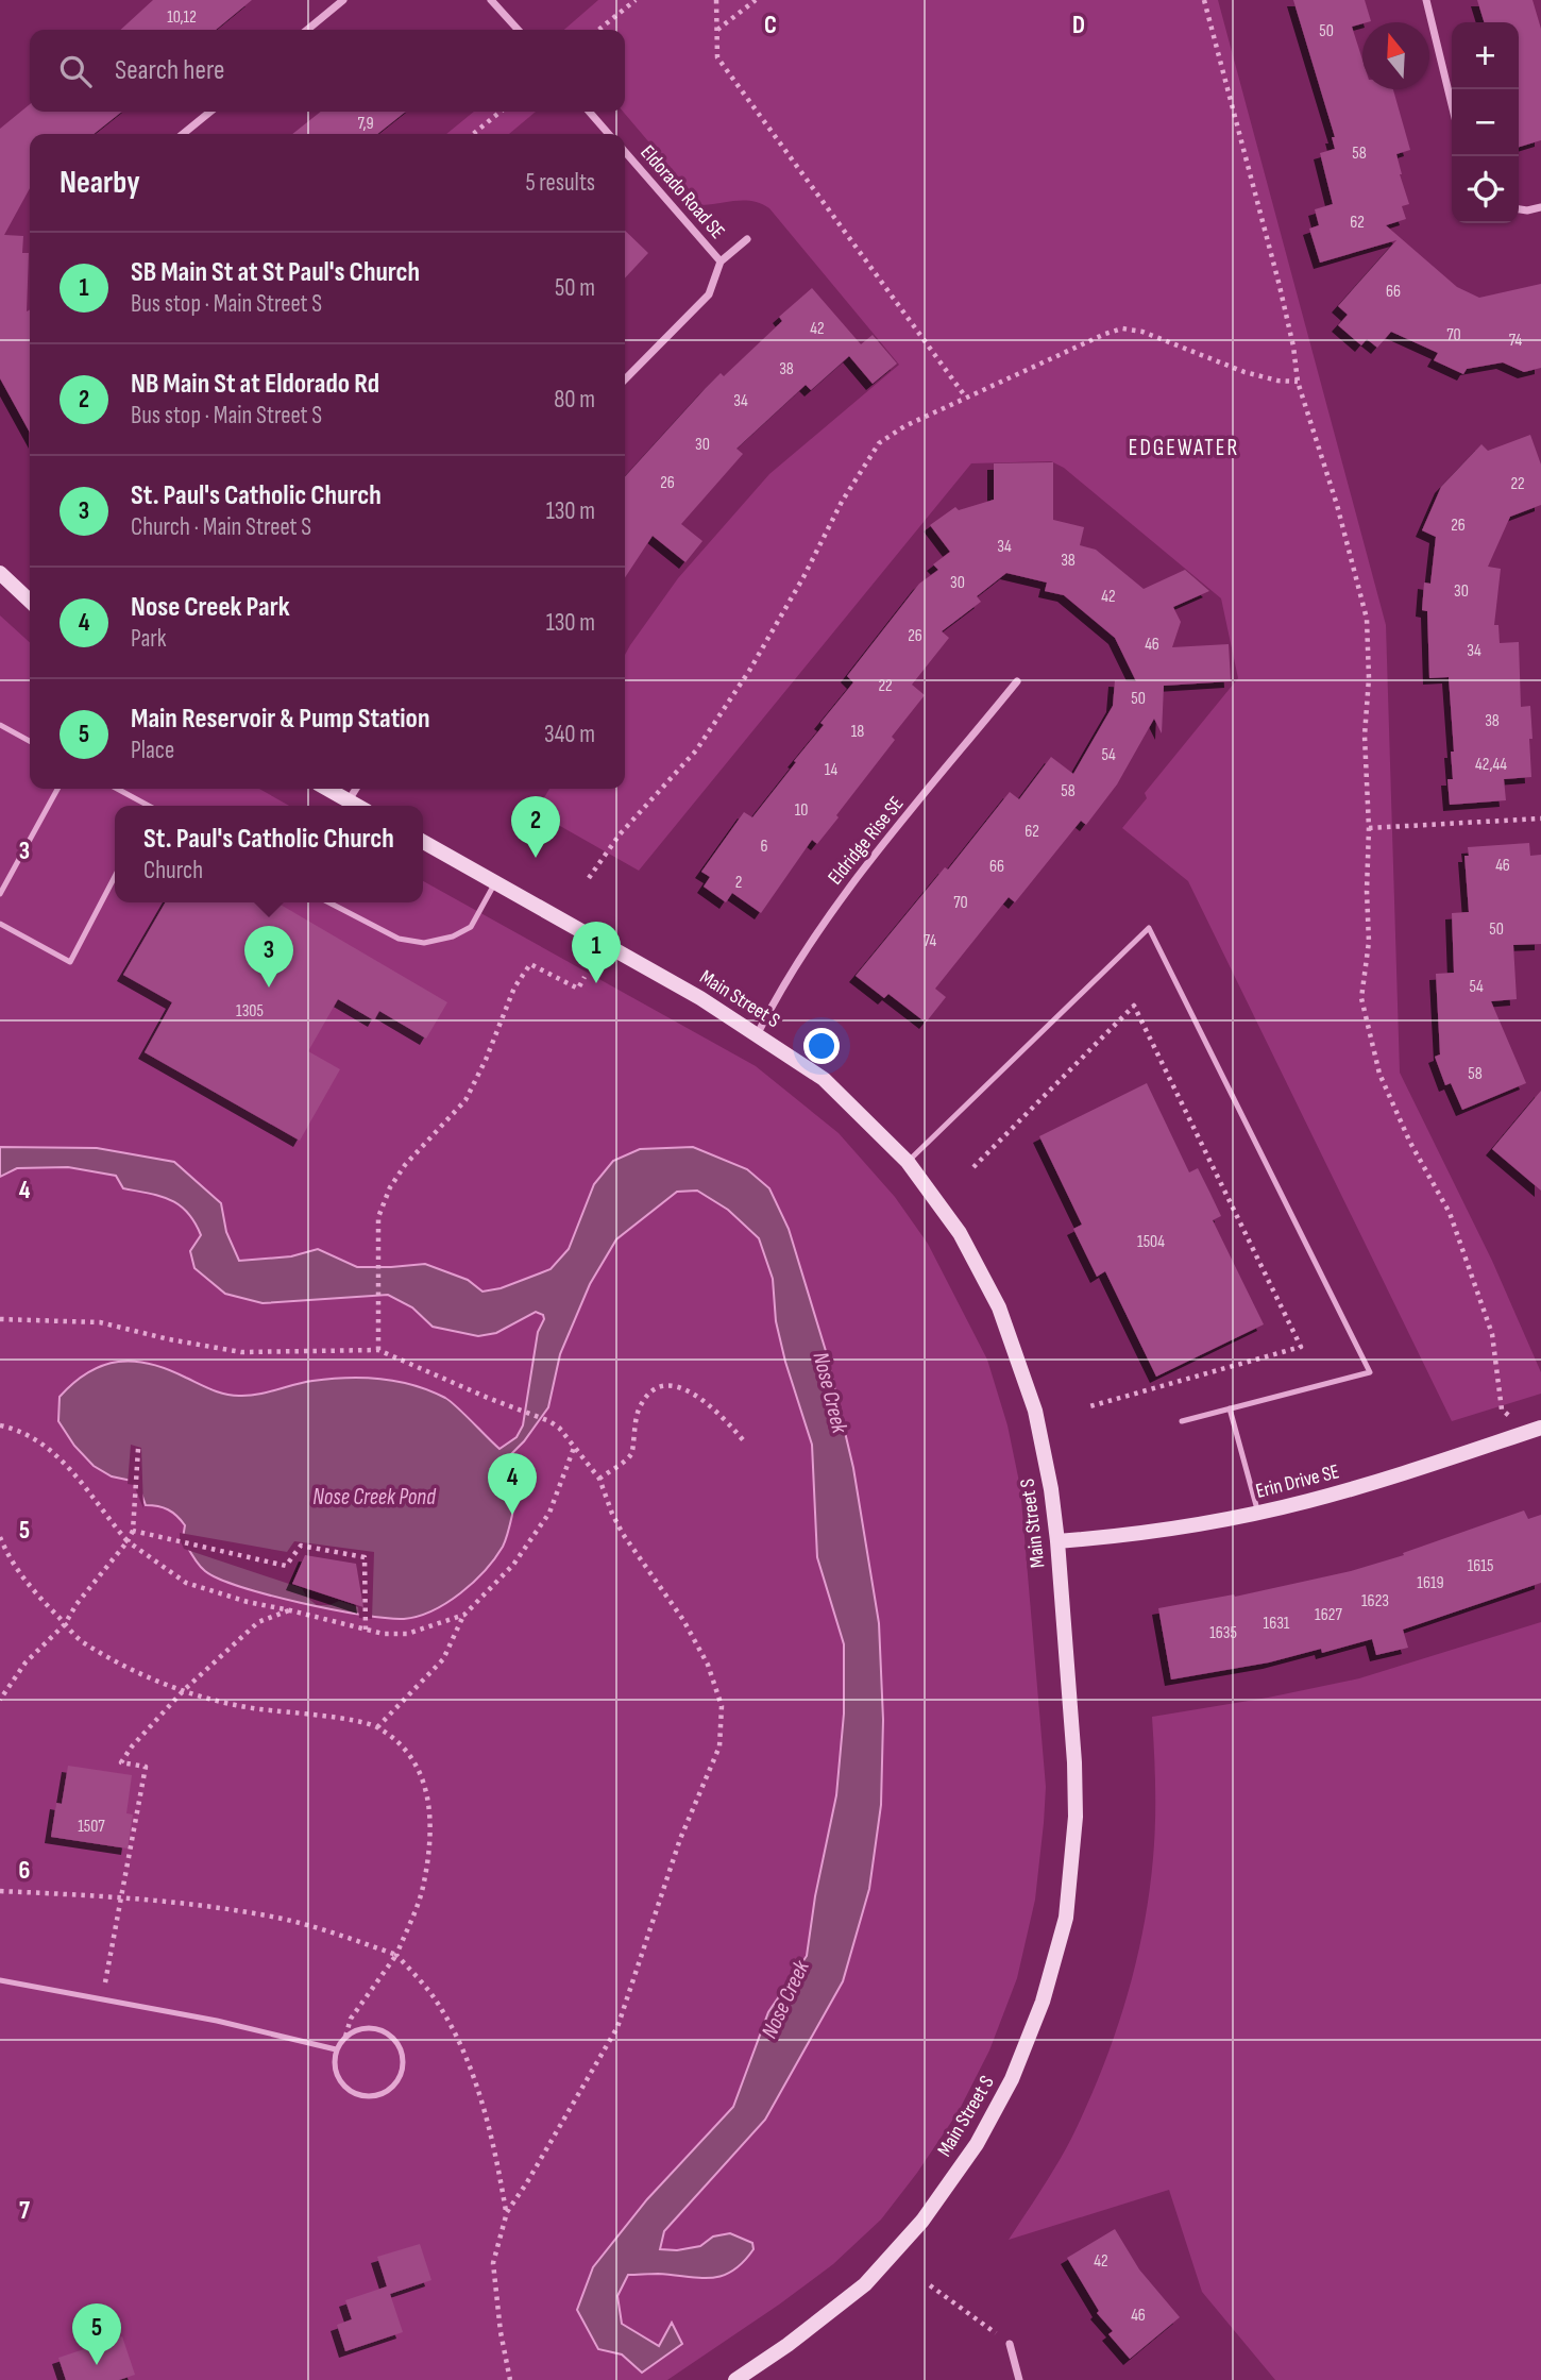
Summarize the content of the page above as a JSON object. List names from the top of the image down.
{
  "streets": {
    "main road": ["Main Street S", "Erin Drive SE"],
    "street": ["Eldorado Road SE", "Eldridge Rise SE"]
  },
  "crossings": [
    ["Eldridge Rise SE", "Main Street S"],
    ["Main Street S", "Erin Drive SE"]
  ],
  "districts": ["EDGEWATER"],
  "water": ["Nose Creek", "Nose Creek Pond"],
  "house_numbers": [
    "10,12",
    "50",
    "7,9",
    "58",
    "62",
    "66",
    "42",
    "70",
    "74",
    "38",
    "34",
    "30",
    "26",
    "22",
    "26",
    "34",
    "38",
    "30",
    "30",
    "42",
    "26",
    "46",
    "34",
    "22",
    "50",
    "38",
    "18",
    "54",
    "42,44",
    "14",
    "58",
    "10",
    "62",
    "6",
    "46",
    "66",
    "2",
    "70",
    "50",
    "74",
    "54",
    "1305",
    "58",
    "1504",
    "1615",
    "1619",
    "1623",
    "1627",
    "1631",
    "1635",
    "1507",
    "42",
    "46"
  ],
  "north": "top",
  "page": {
    "map_buttons": ["+", "−"],
    "search": "Search here",
    "heading": ["Nearby", "5 results"],
    "list": [
      {
        "mark": "1",
        "name": "SB Main St at St Paul's Church",
        "note": "Bus stop · Main Street S",
        "value": "50 m"
      },
      {
        "mark": "2",
        "name": "NB Main St at Eldorado Rd",
        "note": "Bus stop · Main Street S",
        "value": "80 m"
      },
      {
        "mark": "3",
        "name": "St. Paul's Catholic Church",
        "note": "Church · Main Street S",
        "value": "130 m"
      },
      {
        "mark": "4",
        "name": "Nose Creek Park",
        "note": "Park",
        "value": "130 m"
      },
      {
        "mark": "5",
        "name": "Main Reservoir & Pump Station",
        "note": "Place",
        "value": "340 m"
      }
    ],
    "pins": [
      "2",
      "1",
      "3",
      "4",
      "5"
    ],
    "popup": ["St. Paul's Catholic Church", "Church"]
  },
  "grid": {
    "columns": ["C", "D"],
    "rows": [
      "3",
      "4",
      "5",
      "6",
      "7"
    ]
  }
}
